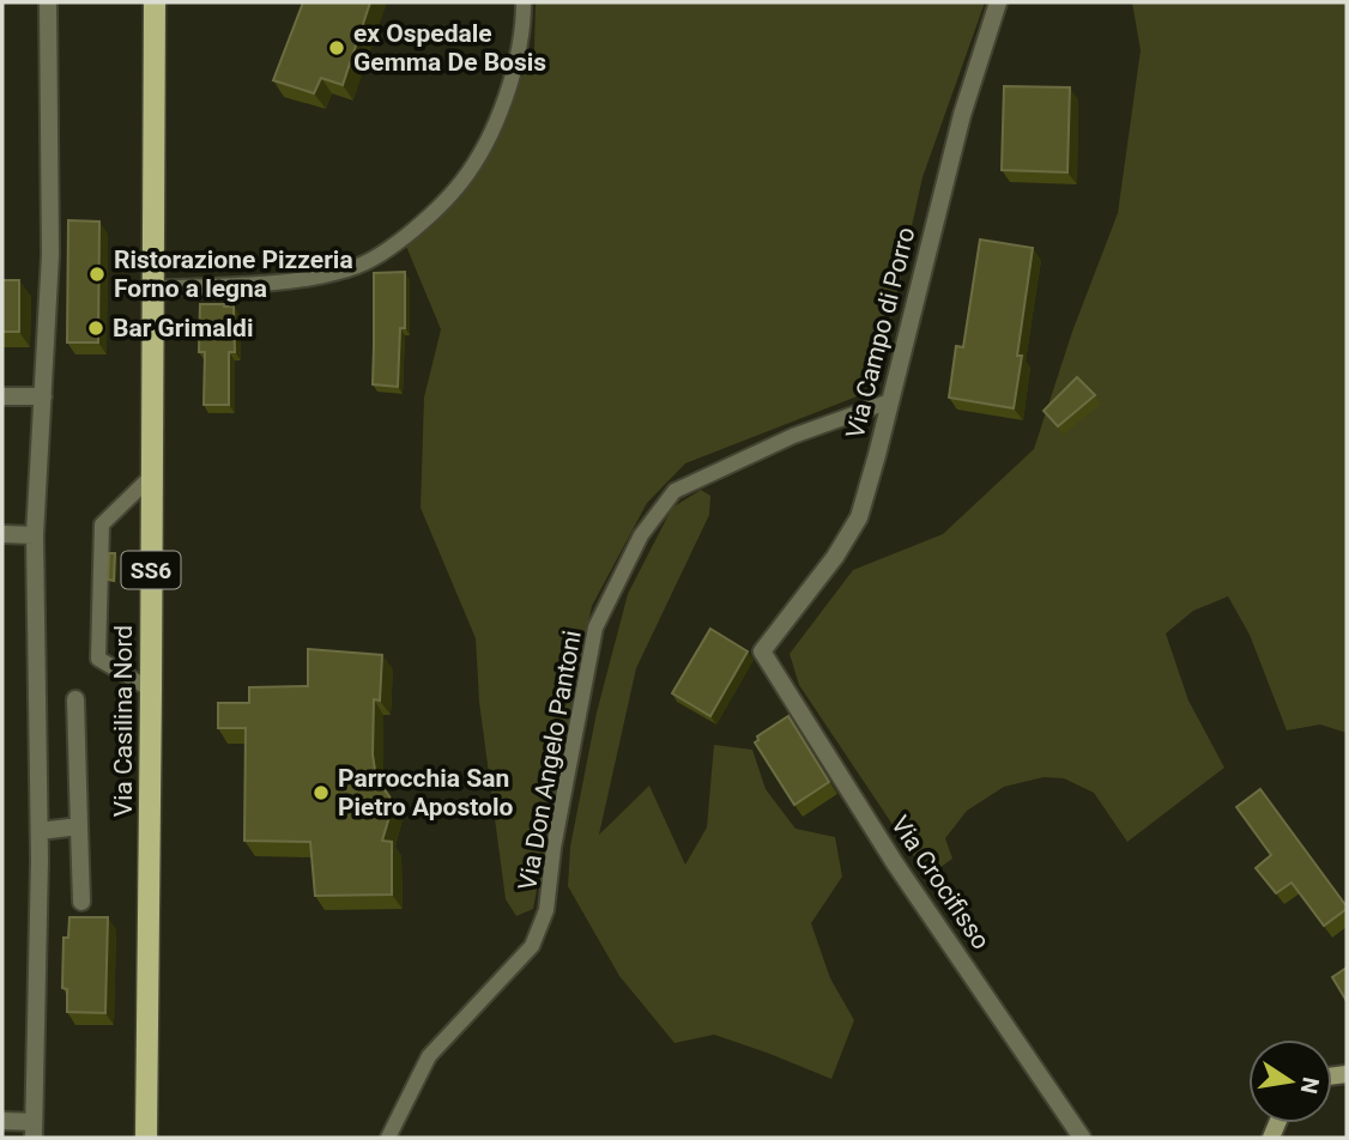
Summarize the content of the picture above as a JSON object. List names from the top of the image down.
{
  "streets": {
    "main road": ["SS6", "Via Casilina Nord"],
    "street": ["Via Campo di Porro", "Via Crocifisso"],
    "lane": ["Via Don Angelo Pantoni"]
  },
  "crossings": [
    ["Via Campo di Porro", "Via Don Angelo Pantoni"],
    ["Via Campo di Porro", "Via Crocifisso"]
  ],
  "places": [
    "ex Ospedale Gemma De Bosis",
    "Ristorazione Pizzeria Forno a legna",
    "Bar Grimaldi",
    "Parrocchia San Pietro Apostolo"
  ],
  "north": "right"
}
